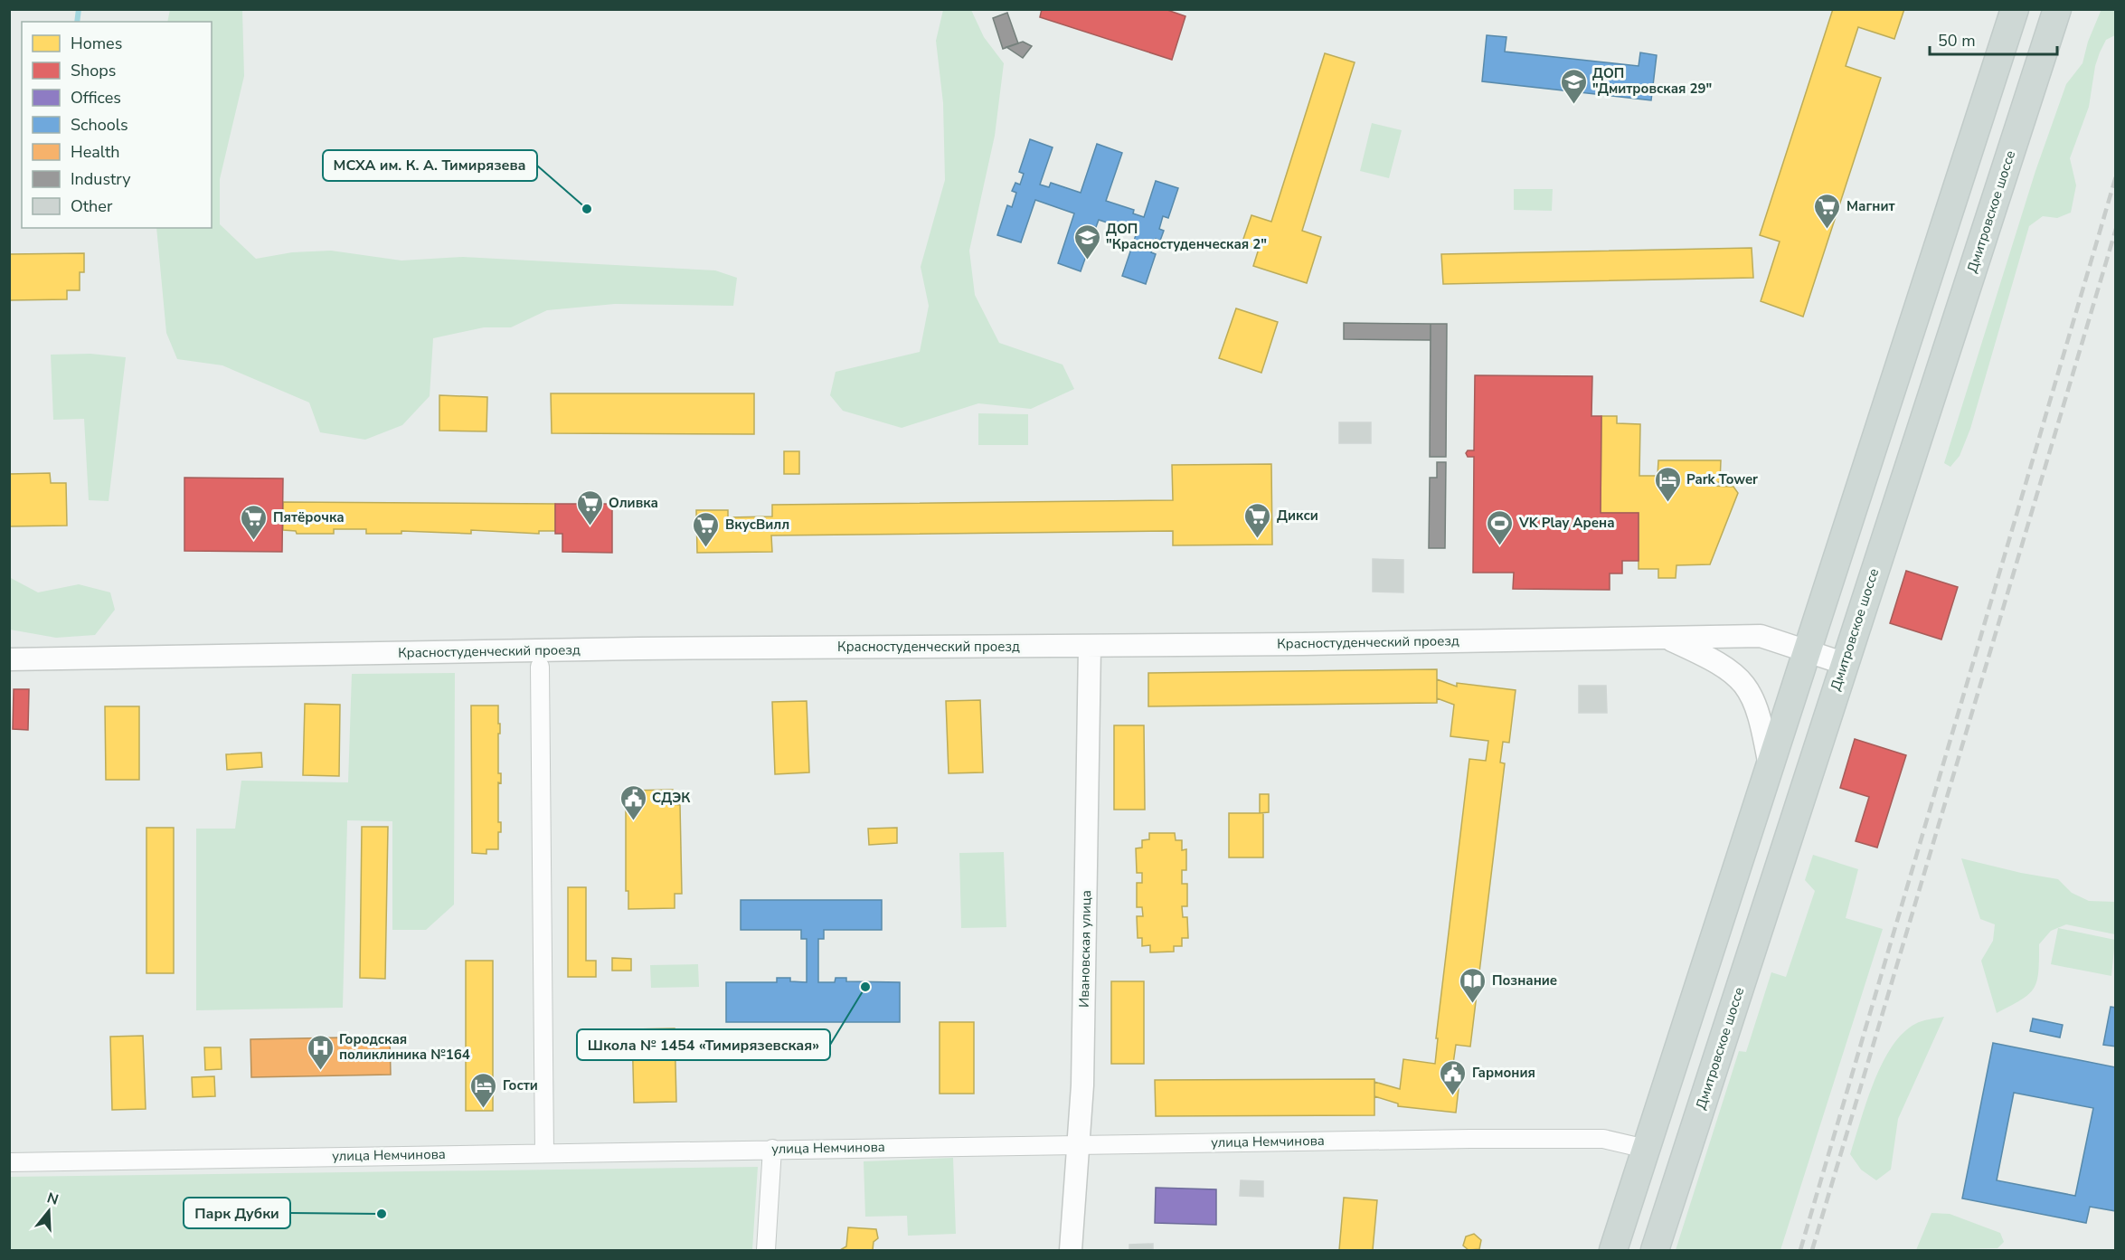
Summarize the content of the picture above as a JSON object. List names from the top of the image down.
{
  "streets": {
    "main road": ["Дмитровское шоссе"],
    "street": ["Красностуденческий проезд", "Ивановская улица", "улица Немчинова"]
  },
  "crossings": [
    ["Дмитровское шоссе", "Красностуденческий проезд"],
    ["Красностуденческий проезд", "Ивановская улица"],
    ["Ивановская улица", "улица Немчинова"]
  ],
  "places": {
    "school or university": ["ДОП \"Дмитровская 29\"", "ДОП \"Красностуденческая 2\""],
    "other": ["МСХА им. К. А. Тимирязева", "Школа № 1454 «Тимирязевская»", "Парк Дубки"],
    "supermarket": [
      "Магнит",
      "Оливка",
      "Дикси",
      "Пятёрочка",
      "ВкусВилл"
    ],
    "hotel": ["Park Tower", "Гости"],
    "sports": ["VK Play Арена"],
    "public building": ["СДЭК", "Гармония"],
    "library": ["Познание"],
    "hospital": ["Городская поликлиника №164"]
  },
  "legend": [
    "Homes",
    "Shops",
    "Offices",
    "Schools",
    "Health",
    "Industry",
    "Other"
  ],
  "scale_bar": "50 m",
  "north": "top"
}
